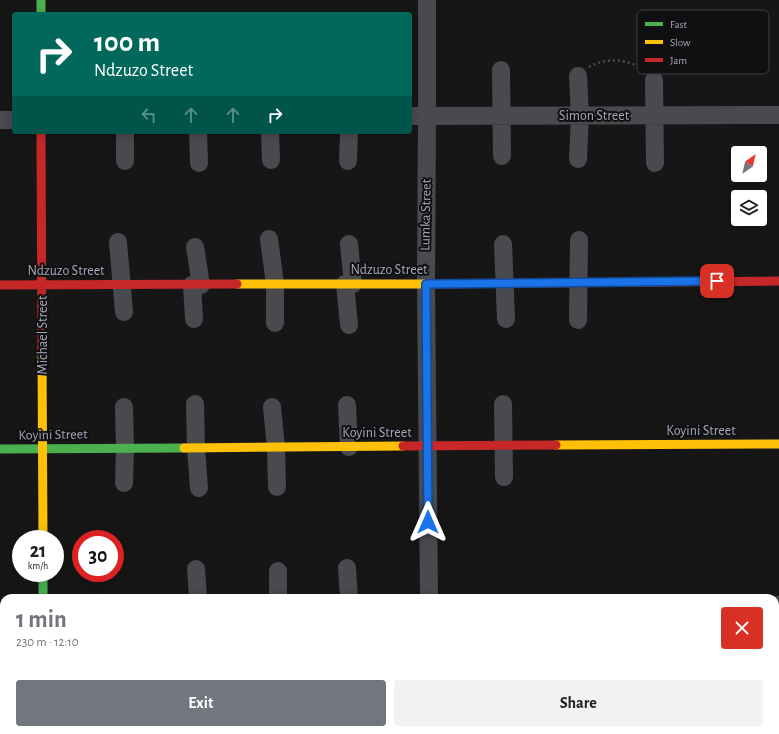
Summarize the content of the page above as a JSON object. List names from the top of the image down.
{
  "streets": {
    "street": [
      "Simon Street",
      "Lumka Street",
      "Ndzuzo Street",
      "Michael Street",
      "Koyini Street"
    ]
  },
  "crossings": [
    ["Simon Street", "Lumka Street"],
    ["Lumka Street", "Ndzuzo Street"],
    ["Lumka Street", "Koyini Street"],
    ["Ndzuzo Street", "Michael Street"],
    ["Michael Street", "Koyini Street"]
  ],
  "legend": ["Fast", "Slow", "Jam"],
  "north": "top right",
  "page": {
    "turn": ["100 m", "Ndzuzo Street"],
    "speed": "21 km/h",
    "limit": "30",
    "heading": ["1 min", "230 m · 12:10"],
    "buttons": ["Exit", "Share"]
  }
}
